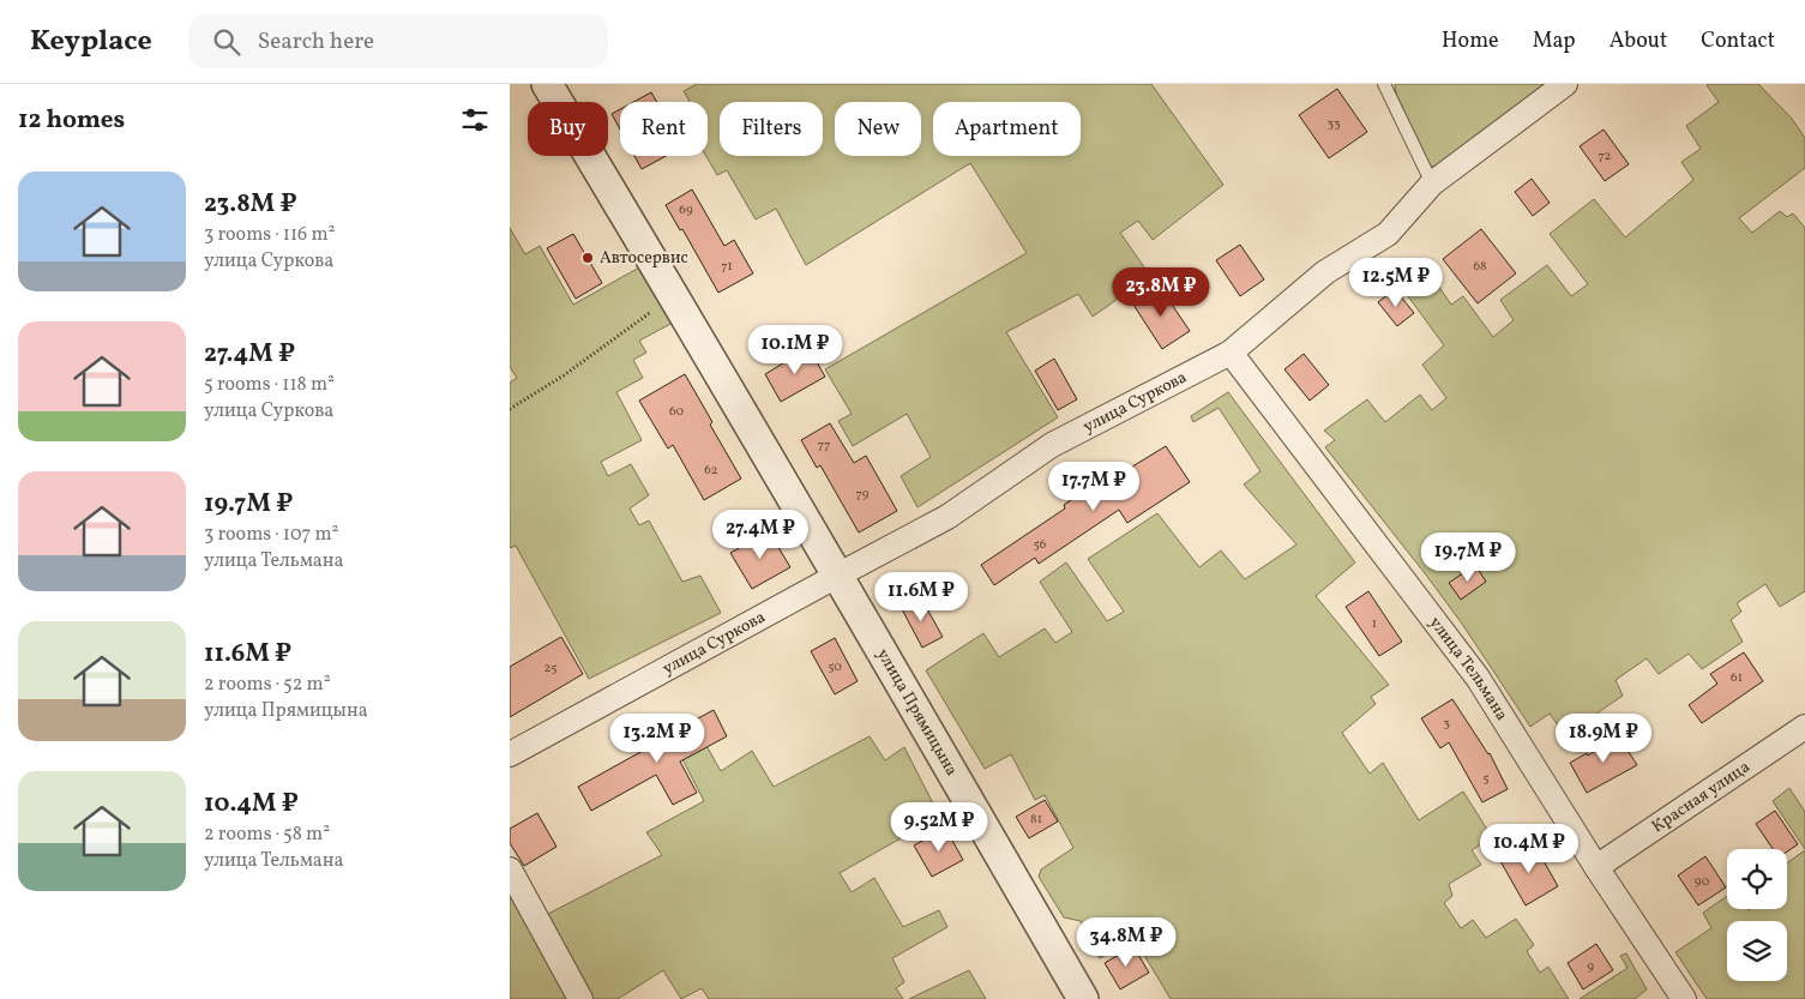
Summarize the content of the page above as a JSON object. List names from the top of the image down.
{
  "streets": {
    "street": [
      "улица Суркова",
      "улица Тельмана",
      "улица Прямицына",
      "Красная улица"
    ]
  },
  "crossings": [
    ["улица Суркова", "улица Тельмана"],
    ["улица Суркова", "улица Прямицына"],
    ["улица Тельмана", "Красная улица"]
  ],
  "places": ["Автосервис"],
  "house_numbers": [
    "33",
    "72",
    "69",
    "71",
    "68",
    "60",
    "77",
    "62",
    "79",
    "56",
    "1",
    "50",
    "25",
    "61",
    "3",
    "5",
    "81",
    "90",
    "9"
  ],
  "page": {
    "header": "Keyplace",
    "search": "Search here",
    "nav": [
      "Home",
      "Map",
      "About",
      "Contact"
    ],
    "heading": "12 homes",
    "chip": [
      "Buy",
      "Rent",
      "Filters",
      "New",
      "Apartment"
    ],
    "list": [
      {
        "name": "23.8M ₽",
        "note": "3 rooms · 116 m² · улица Суркова"
      },
      {
        "name": "27.4M ₽",
        "note": "5 rooms · 118 m² · улица Суркова"
      },
      {
        "name": "19.7M ₽",
        "note": "3 rooms · 107 m² · улица Тельмана"
      },
      {
        "name": "11.6M ₽",
        "note": "2 rooms · 52 m² · улица Прямицына"
      },
      {
        "name": "10.4M ₽",
        "note": "2 rooms · 58 m² · улица Тельмана"
      }
    ],
    "price": [
      "12.5M ₽",
      "23.8M ₽",
      "10.1M ₽",
      "17.7M ₽",
      "27.4M ₽",
      "19.7M ₽",
      "11.6M ₽",
      "13.2M ₽",
      "18.9M ₽",
      "9.52M ₽",
      "10.4M ₽",
      "34.8M ₽"
    ]
  }
}
